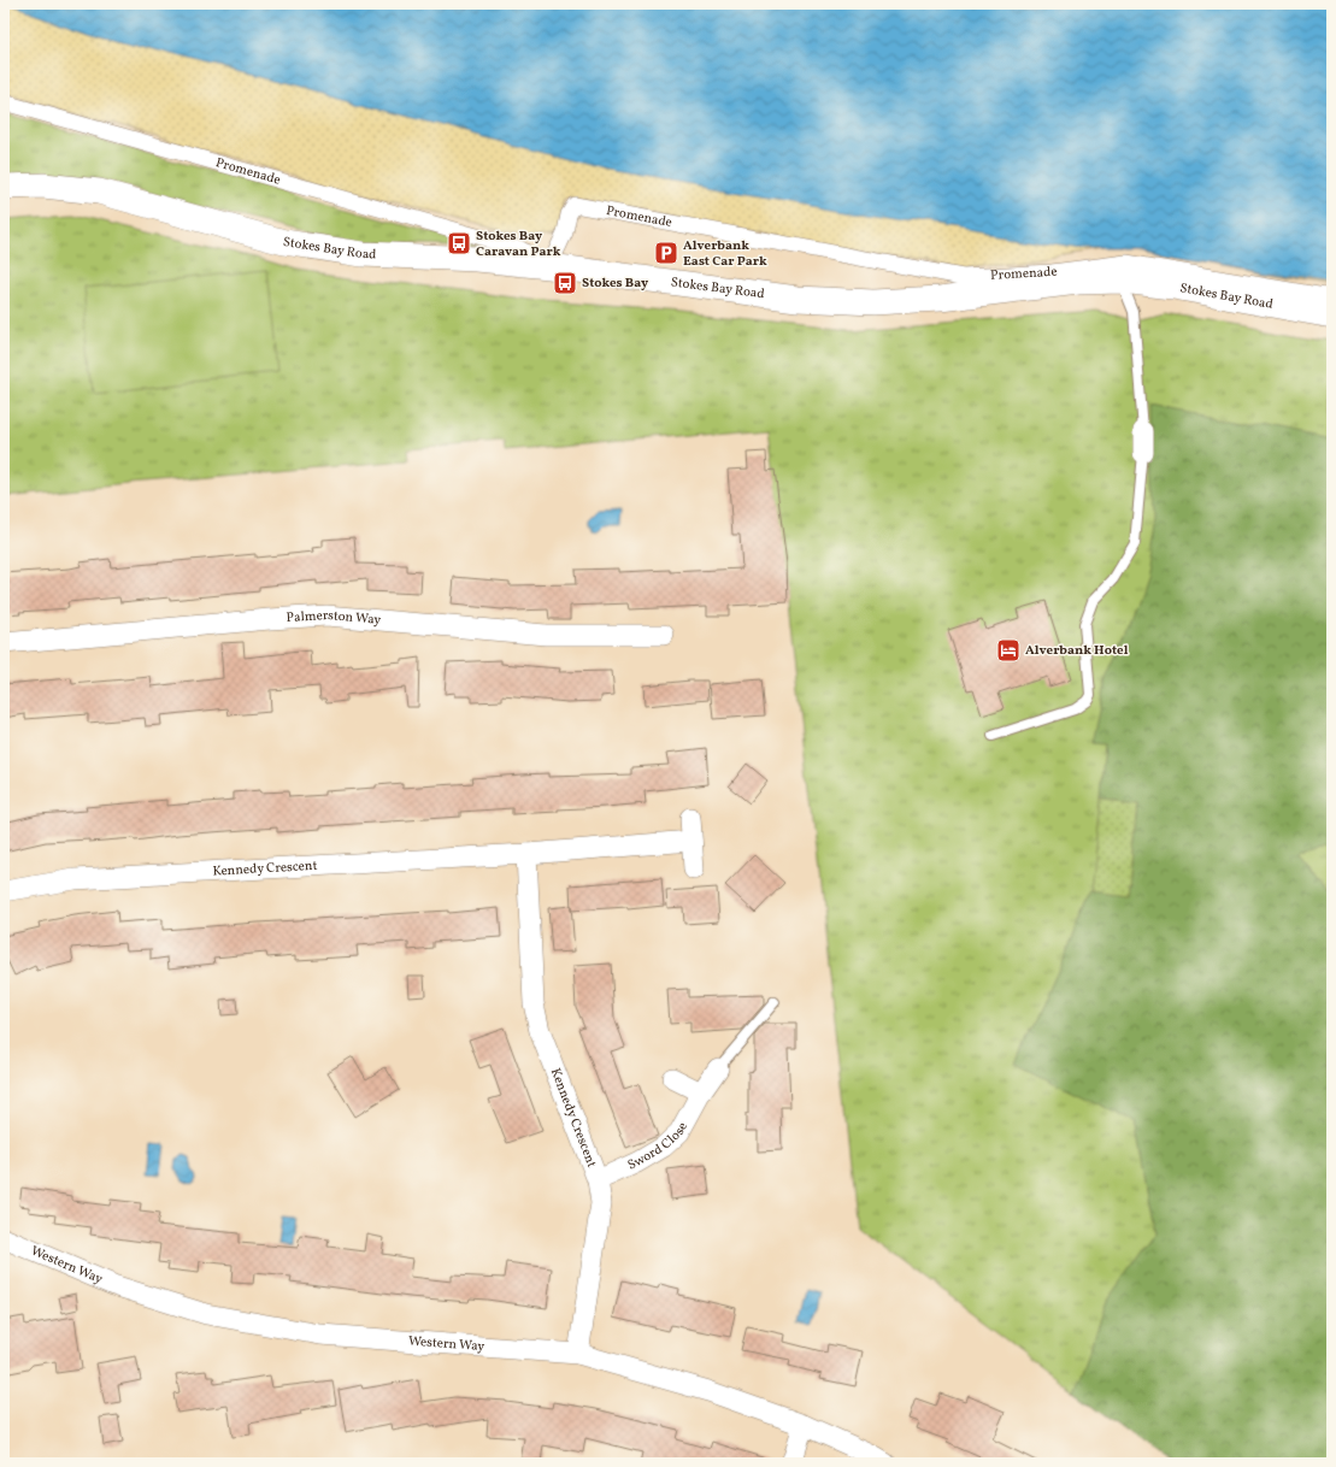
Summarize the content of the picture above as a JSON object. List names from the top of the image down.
{
  "streets": {
    "street": [
      "Promenade",
      "Stokes Bay Road",
      "Palmerston Way",
      "Kennedy Crescent",
      "Sword Close",
      "Western Way"
    ]
  },
  "crossings": [
    ["Promenade", "Stokes Bay Road"],
    ["Kennedy Crescent", "Sword Close"],
    ["Kennedy Crescent", "Western Way"]
  ],
  "places": {
    "bus stop": ["Stokes Bay Caravan Park", "Stokes Bay"],
    "parking": ["Alverbank East Car Park"],
    "hotel": ["Alverbank Hotel"]
  }
}
